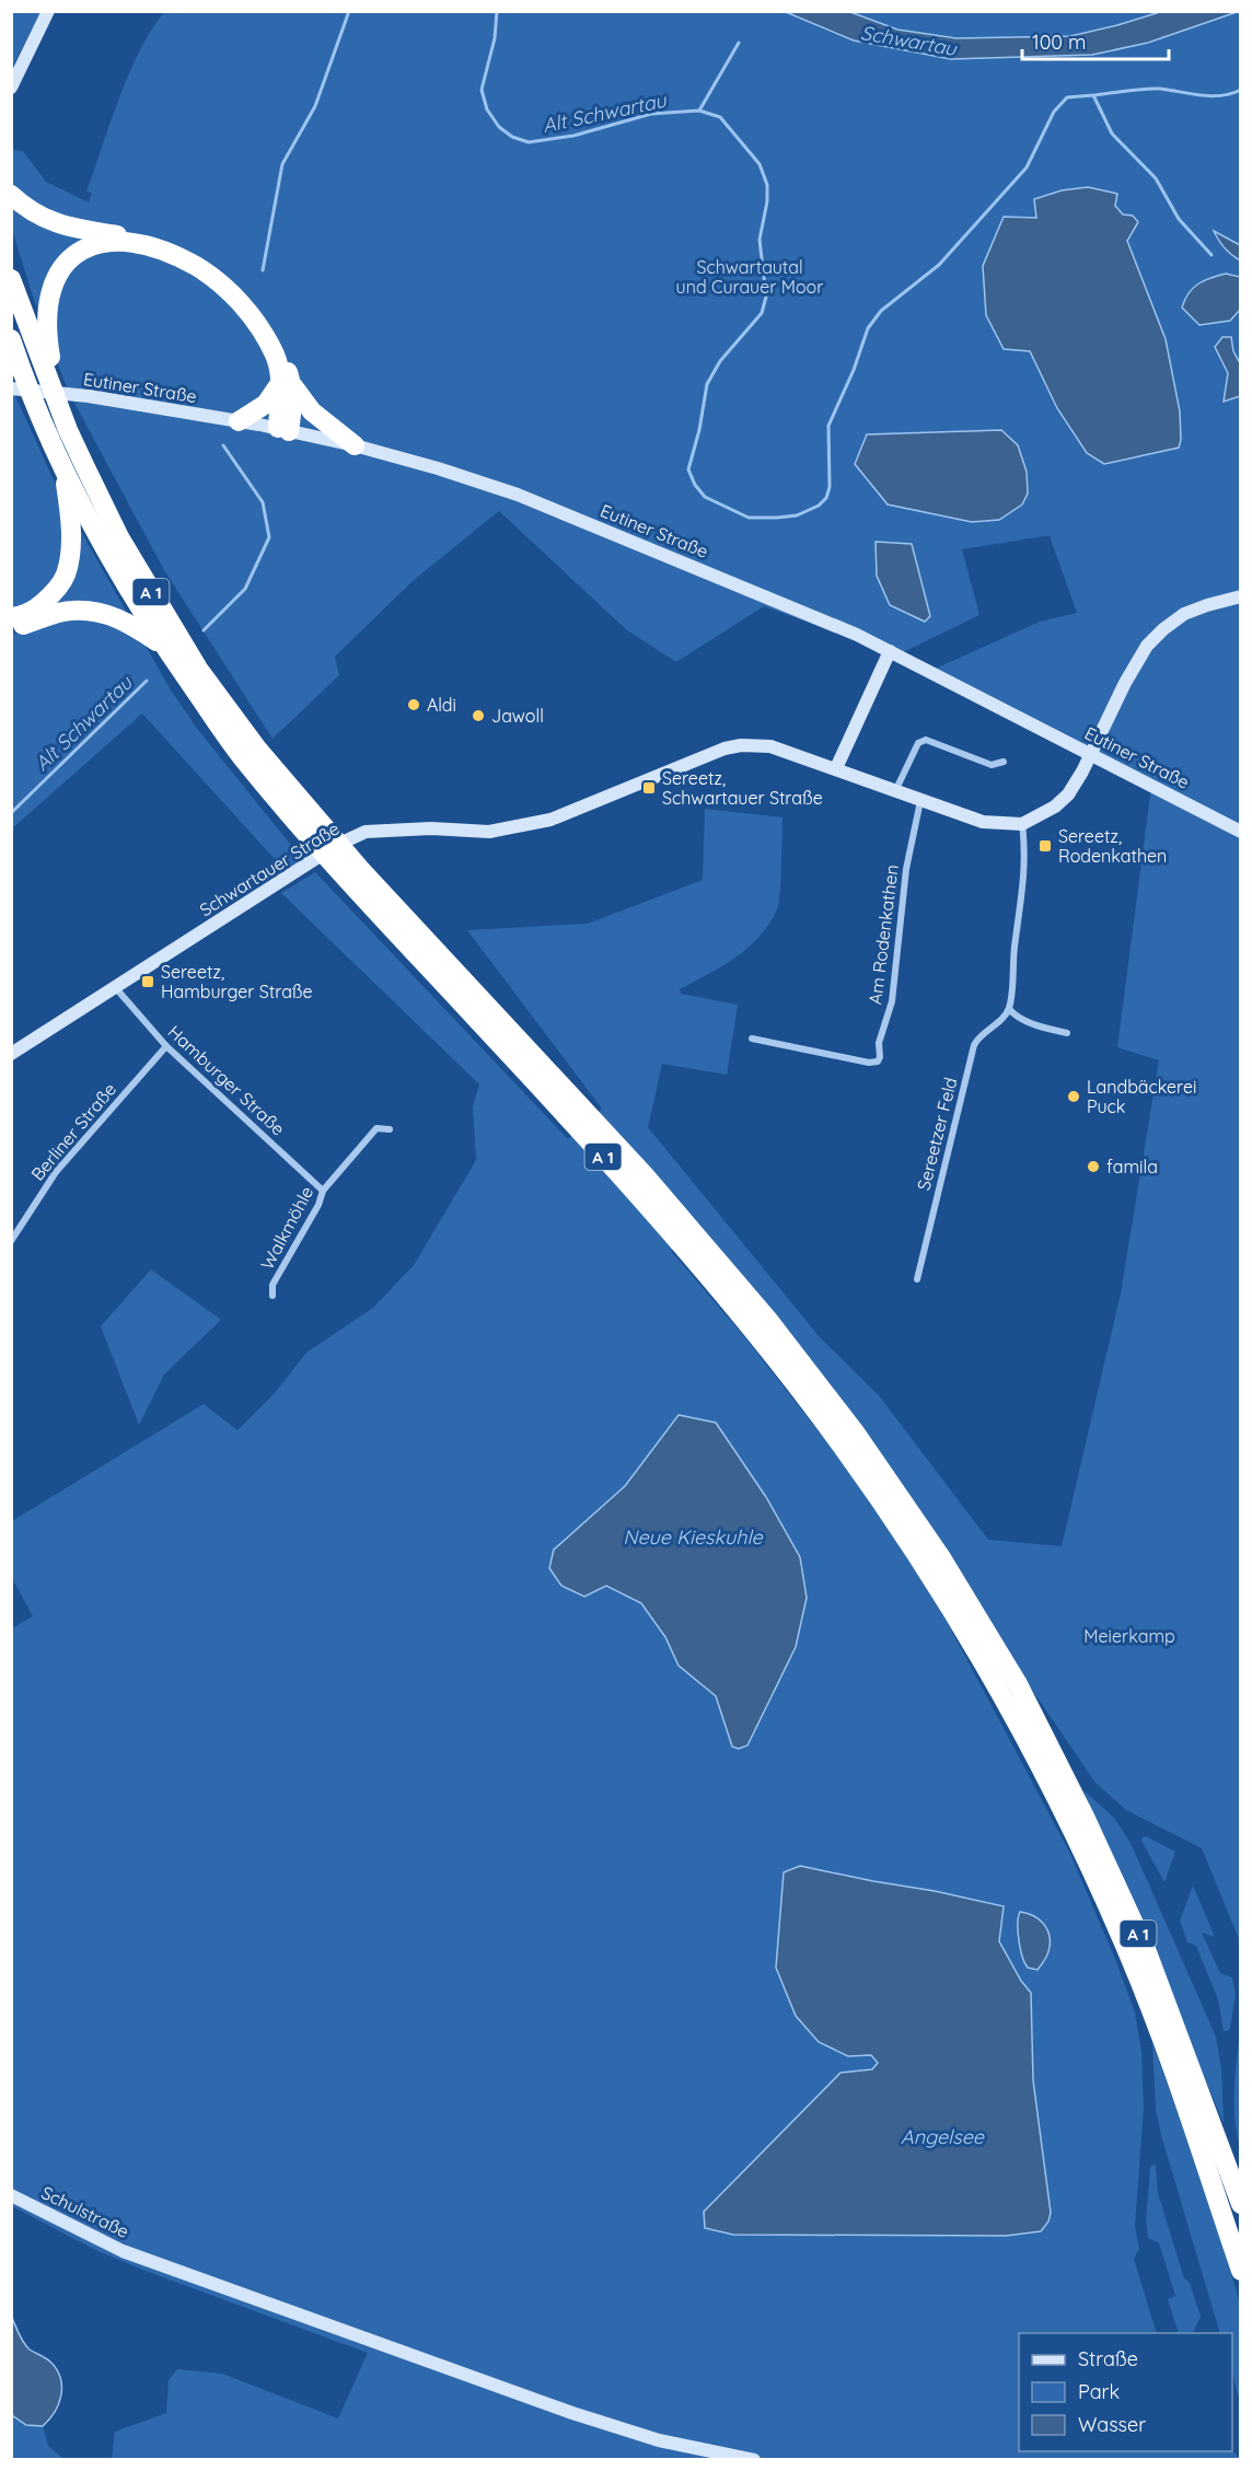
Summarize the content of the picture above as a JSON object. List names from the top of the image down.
{
  "streets": {
    "highway": ["A 1"],
    "main road": ["Eutiner Straße", "Schwartauer Straße", "Schulstraße"],
    "street": [
      "Am Rodenkathen",
      "Hamburger Straße",
      "Berliner Straße",
      "Sereetzer Feld",
      "Walkmöhle"
    ]
  },
  "crossings": [
    ["Schwartauer Straße", "Am Rodenkathen"],
    ["Schwartauer Straße", "Hamburger Straße"],
    ["Hamburger Straße", "Berliner Straße"],
    ["Hamburger Straße", "Walkmöhle"]
  ],
  "water": [
    "Schwartau",
    "Alt Schwartau",
    "Neue Kieskuhle",
    "Angelsee"
  ],
  "parks": ["Schwartautal und Curauer Moor", "Meierkamp"],
  "places": {
    "other": [
      "Aldi",
      "Jawoll",
      "Landbäckerei Puck",
      "famila"
    ],
    "transit": ["Sereetz, Schwartauer Straße", "Sereetz, Rodenkathen", "Sereetz, Hamburger Straße"]
  },
  "legend": ["Straße", "Park", "Wasser"],
  "scale_bar": "100 m"
}
